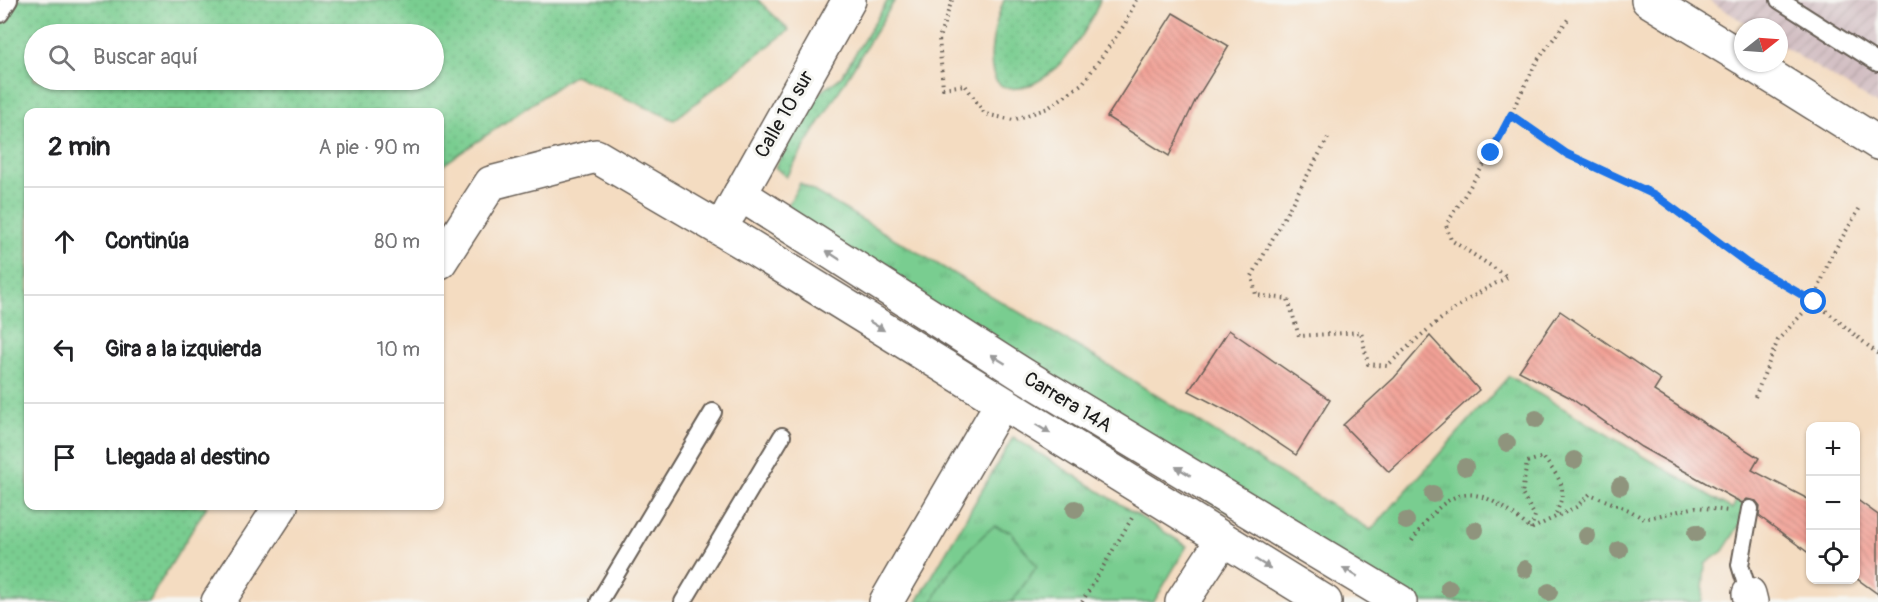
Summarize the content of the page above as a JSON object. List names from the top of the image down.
{
  "streets": {
    "street": ["Calle 10 sur", "Carrera 14A"]
  },
  "crossings": [
    ["Calle 10 sur", "Carrera 14A"]
  ],
  "north": "right",
  "page": {
    "search": "Buscar aquí",
    "heading": ["2 min", "A pie · 90 m"],
    "list": [
      ["Continúa", "80 m"],
      ["Gira a la izquierda", "10 m"],
      "Llegada al destino"
    ],
    "map_buttons": ["+", "−"]
  }
}
